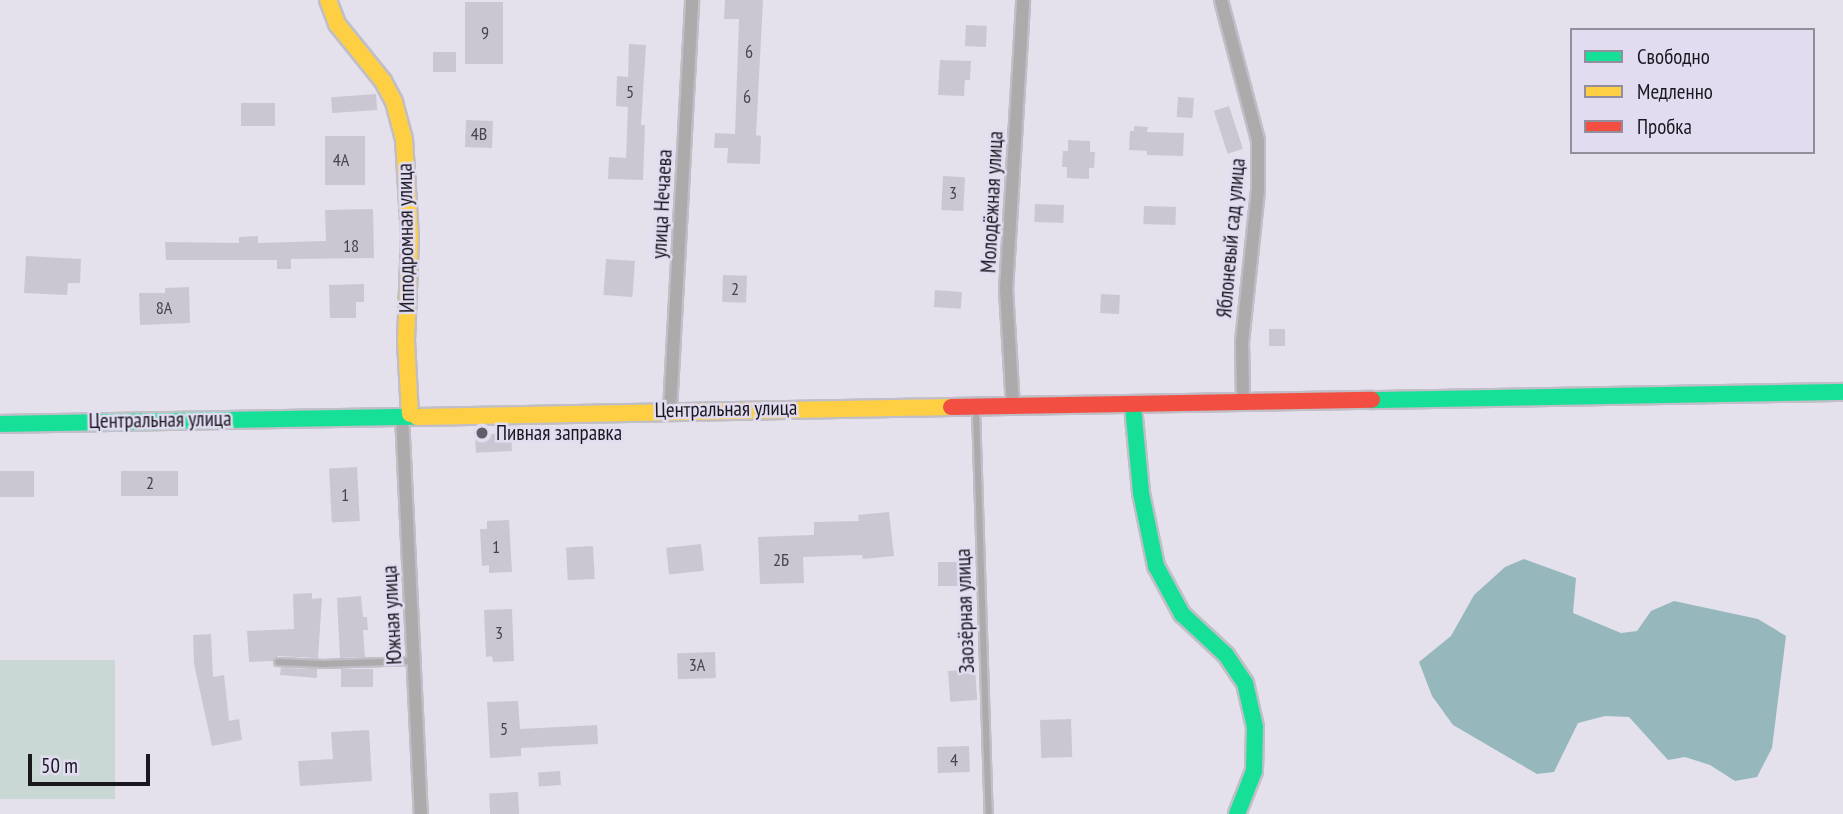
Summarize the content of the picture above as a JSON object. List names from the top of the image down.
{
  "streets": {
    "street": [
      "Молодёжная улица",
      "улица Нечаева",
      "Ипподромная улица",
      "Яблоневый сад улица",
      "Центральная улица",
      "Южная улица"
    ],
    "lane": ["Заозёрная улица"]
  },
  "crossings": [
    ["Молодёжная улица", "Центральная улица"],
    ["улица Нечаева", "Центральная улица"],
    ["Ипподромная улица", "Центральная улица"],
    ["Ипподромная улица", "Южная улица"],
    ["Яблоневый сад улица", "Центральная улица"],
    ["Центральная улица", "Заозёрная улица"],
    ["Центральная улица", "Южная улица"]
  ],
  "places": ["Пивная заправка"],
  "house_numbers": [
    "9",
    "6",
    "5",
    "6",
    "4В",
    "4А",
    "3",
    "18",
    "2",
    "8А",
    "2",
    "1",
    "1",
    "2Б",
    "3",
    "3А",
    "5",
    "4"
  ],
  "legend": ["Свободно", "Медленно", "Пробка"],
  "scale_bar": "50 m"
}
